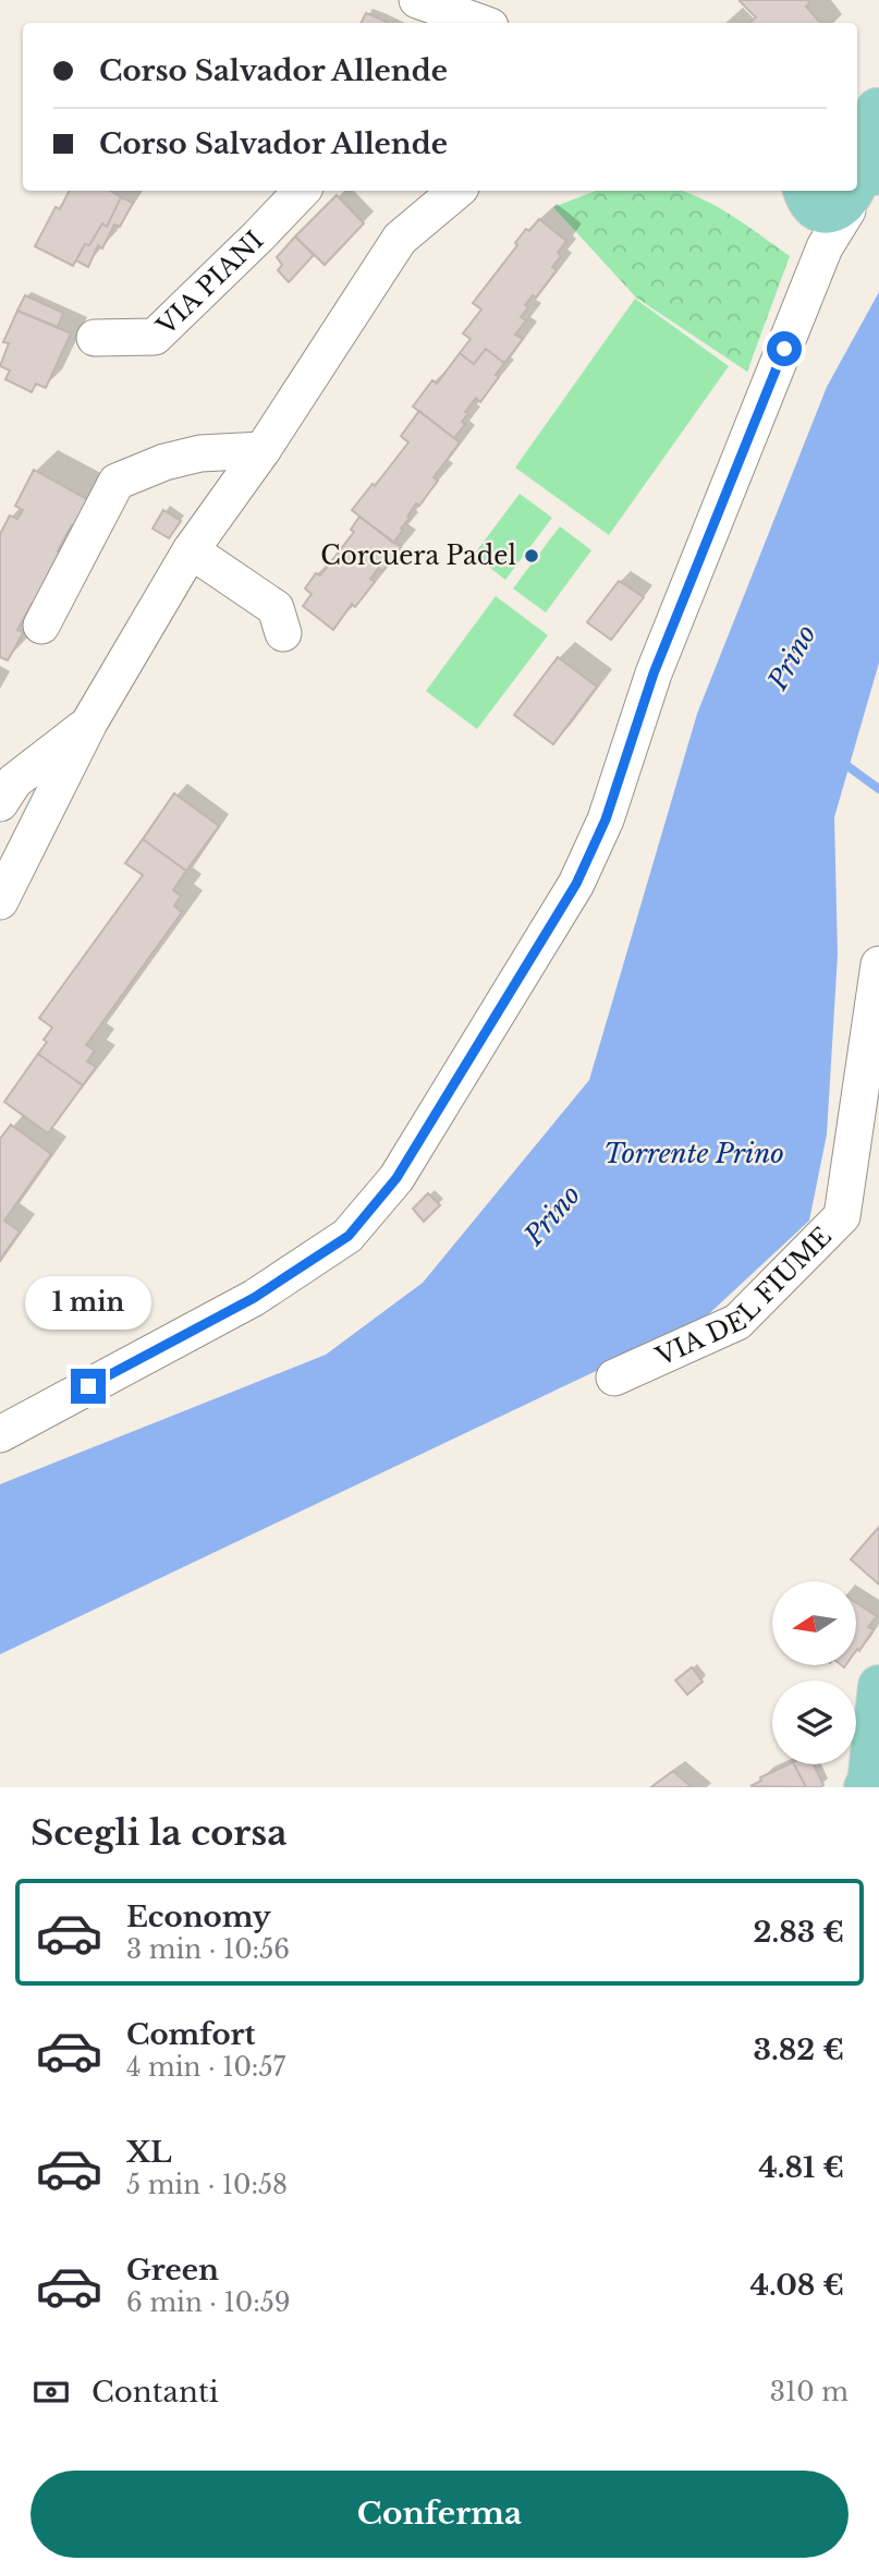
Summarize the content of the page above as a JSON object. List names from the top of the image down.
{
  "streets": {
    "street": ["VIA PIANI", "VIA DEL FIUME"]
  },
  "water": ["Prino", "Torrente Prino"],
  "places": ["Corcuera Padel"],
  "north": "left",
  "page": {
    "banner": ["Corso Salvador Allende", "Corso Salvador Allende"],
    "bubble": "1 min",
    "heading": "Scegli la corsa",
    "list": [
      {
        "name": "Economy",
        "note": "3 min · 10:56",
        "value": "2.83 €"
      },
      {
        "name": "Comfort",
        "note": "4 min · 10:57",
        "value": "3.82 €"
      },
      {
        "name": "XL",
        "note": "5 min · 10:58",
        "value": "4.81 €"
      },
      {
        "name": "Green",
        "note": "6 min · 10:59",
        "value": "4.08 €"
      }
    ],
    "pay": ["Contanti", "310 m"],
    "buttons": "Conferma"
  }
}
